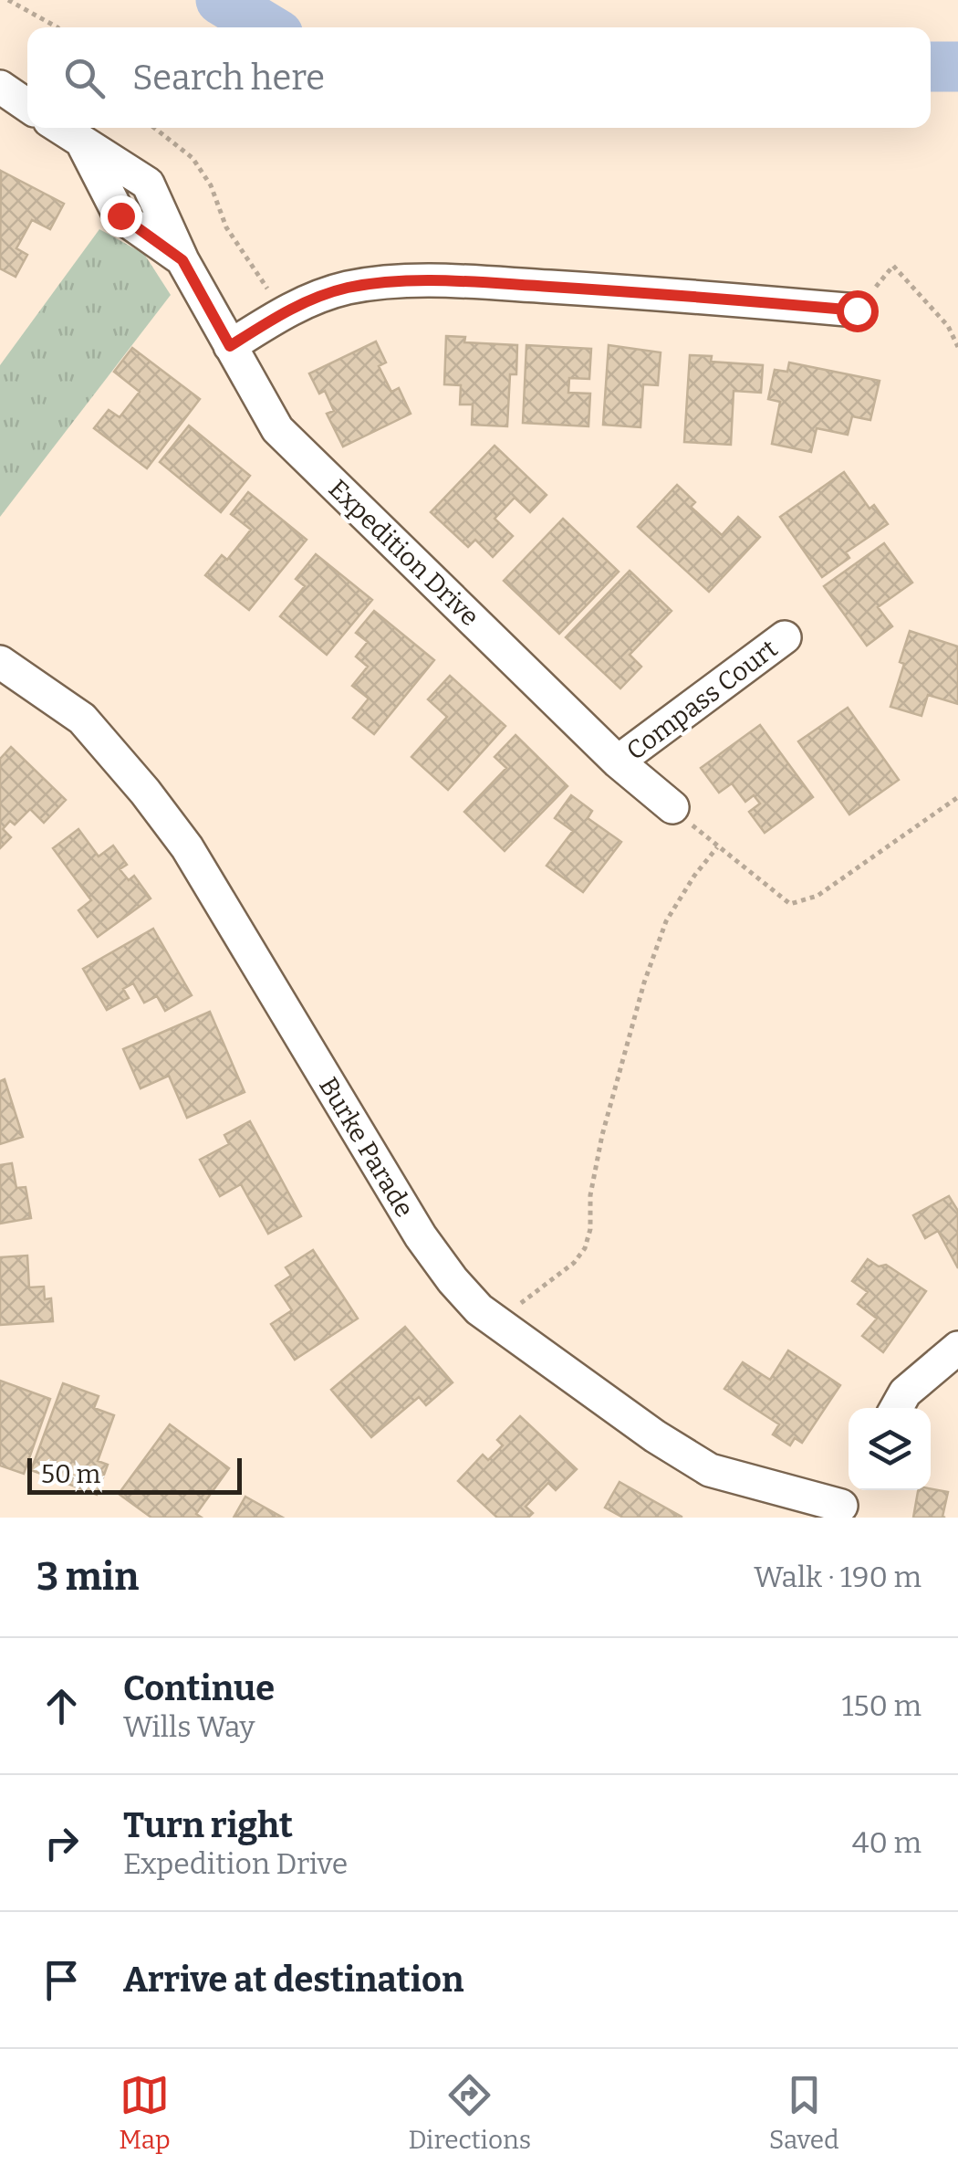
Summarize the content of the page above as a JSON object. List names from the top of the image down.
{
  "streets": {
    "street": ["Expedition Drive", "Compass Court", "Burke Parade"]
  },
  "crossings": [
    ["Expedition Drive", "Compass Court"]
  ],
  "scale_bar": "50 m",
  "page": {
    "search": "Search here",
    "scale": "50 m",
    "heading": ["3 min", "Walk · 190 m"],
    "list": [
      ["Continue", "Wills Way", "150 m"],
      ["Turn right", "Expedition Drive", "40 m"],
      "Arrive at destination"
    ],
    "nav": ["Map", "Directions", "Saved"]
  }
}
